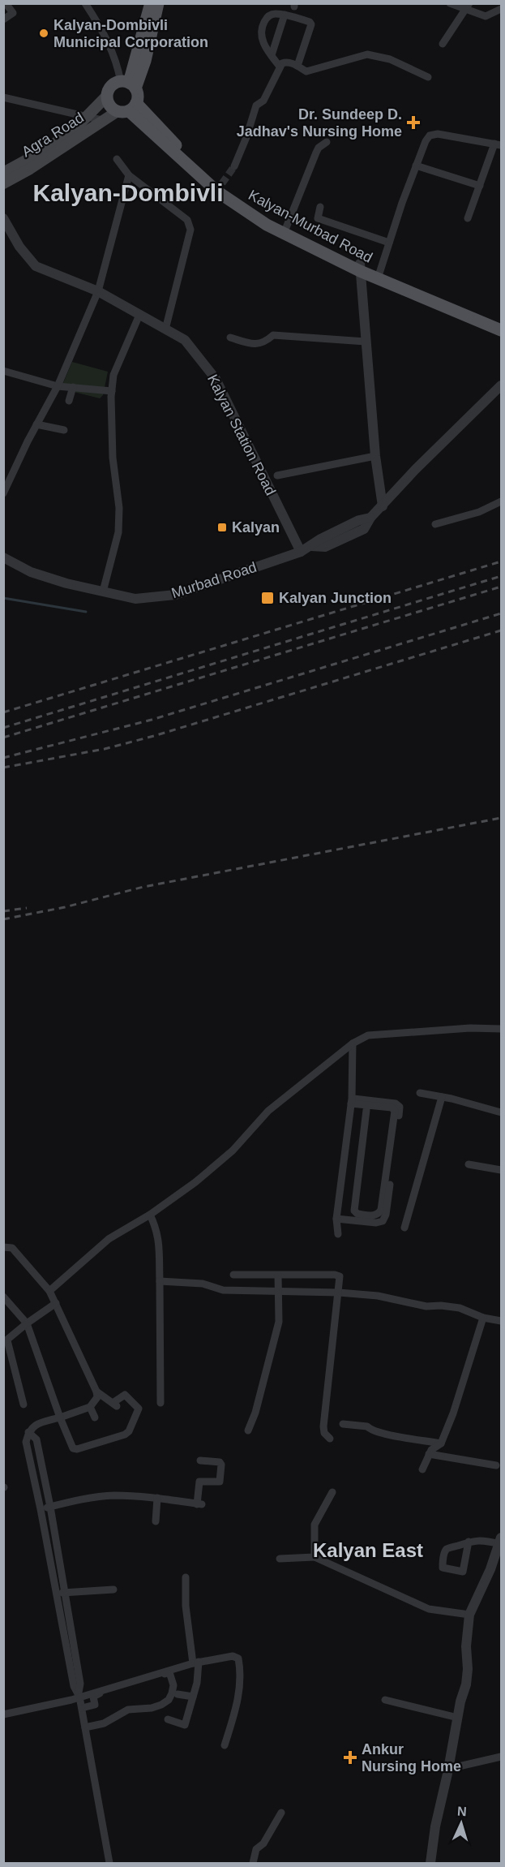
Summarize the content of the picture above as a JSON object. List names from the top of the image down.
{
  "streets": {
    "main road": ["Agra Road", "Kalyan-Murbad Road"],
    "street": ["Kalyan Station Road", "Murbad Road"]
  },
  "crossings": [
    ["Agra Road", "Kalyan-Murbad Road"],
    ["Kalyan Station Road", "Murbad Road"]
  ],
  "districts": ["Kalyan-Dombivli", "Kalyan East"],
  "places": {
    "other": ["Kalyan-Dombivli Municipal Corporation"],
    "health": ["Dr. Sundeep D. Jadhav's Nursing Home", "Ankur Nursing Home"],
    "transit": ["Kalyan", "Kalyan Junction"]
  },
  "north": "top"
}
